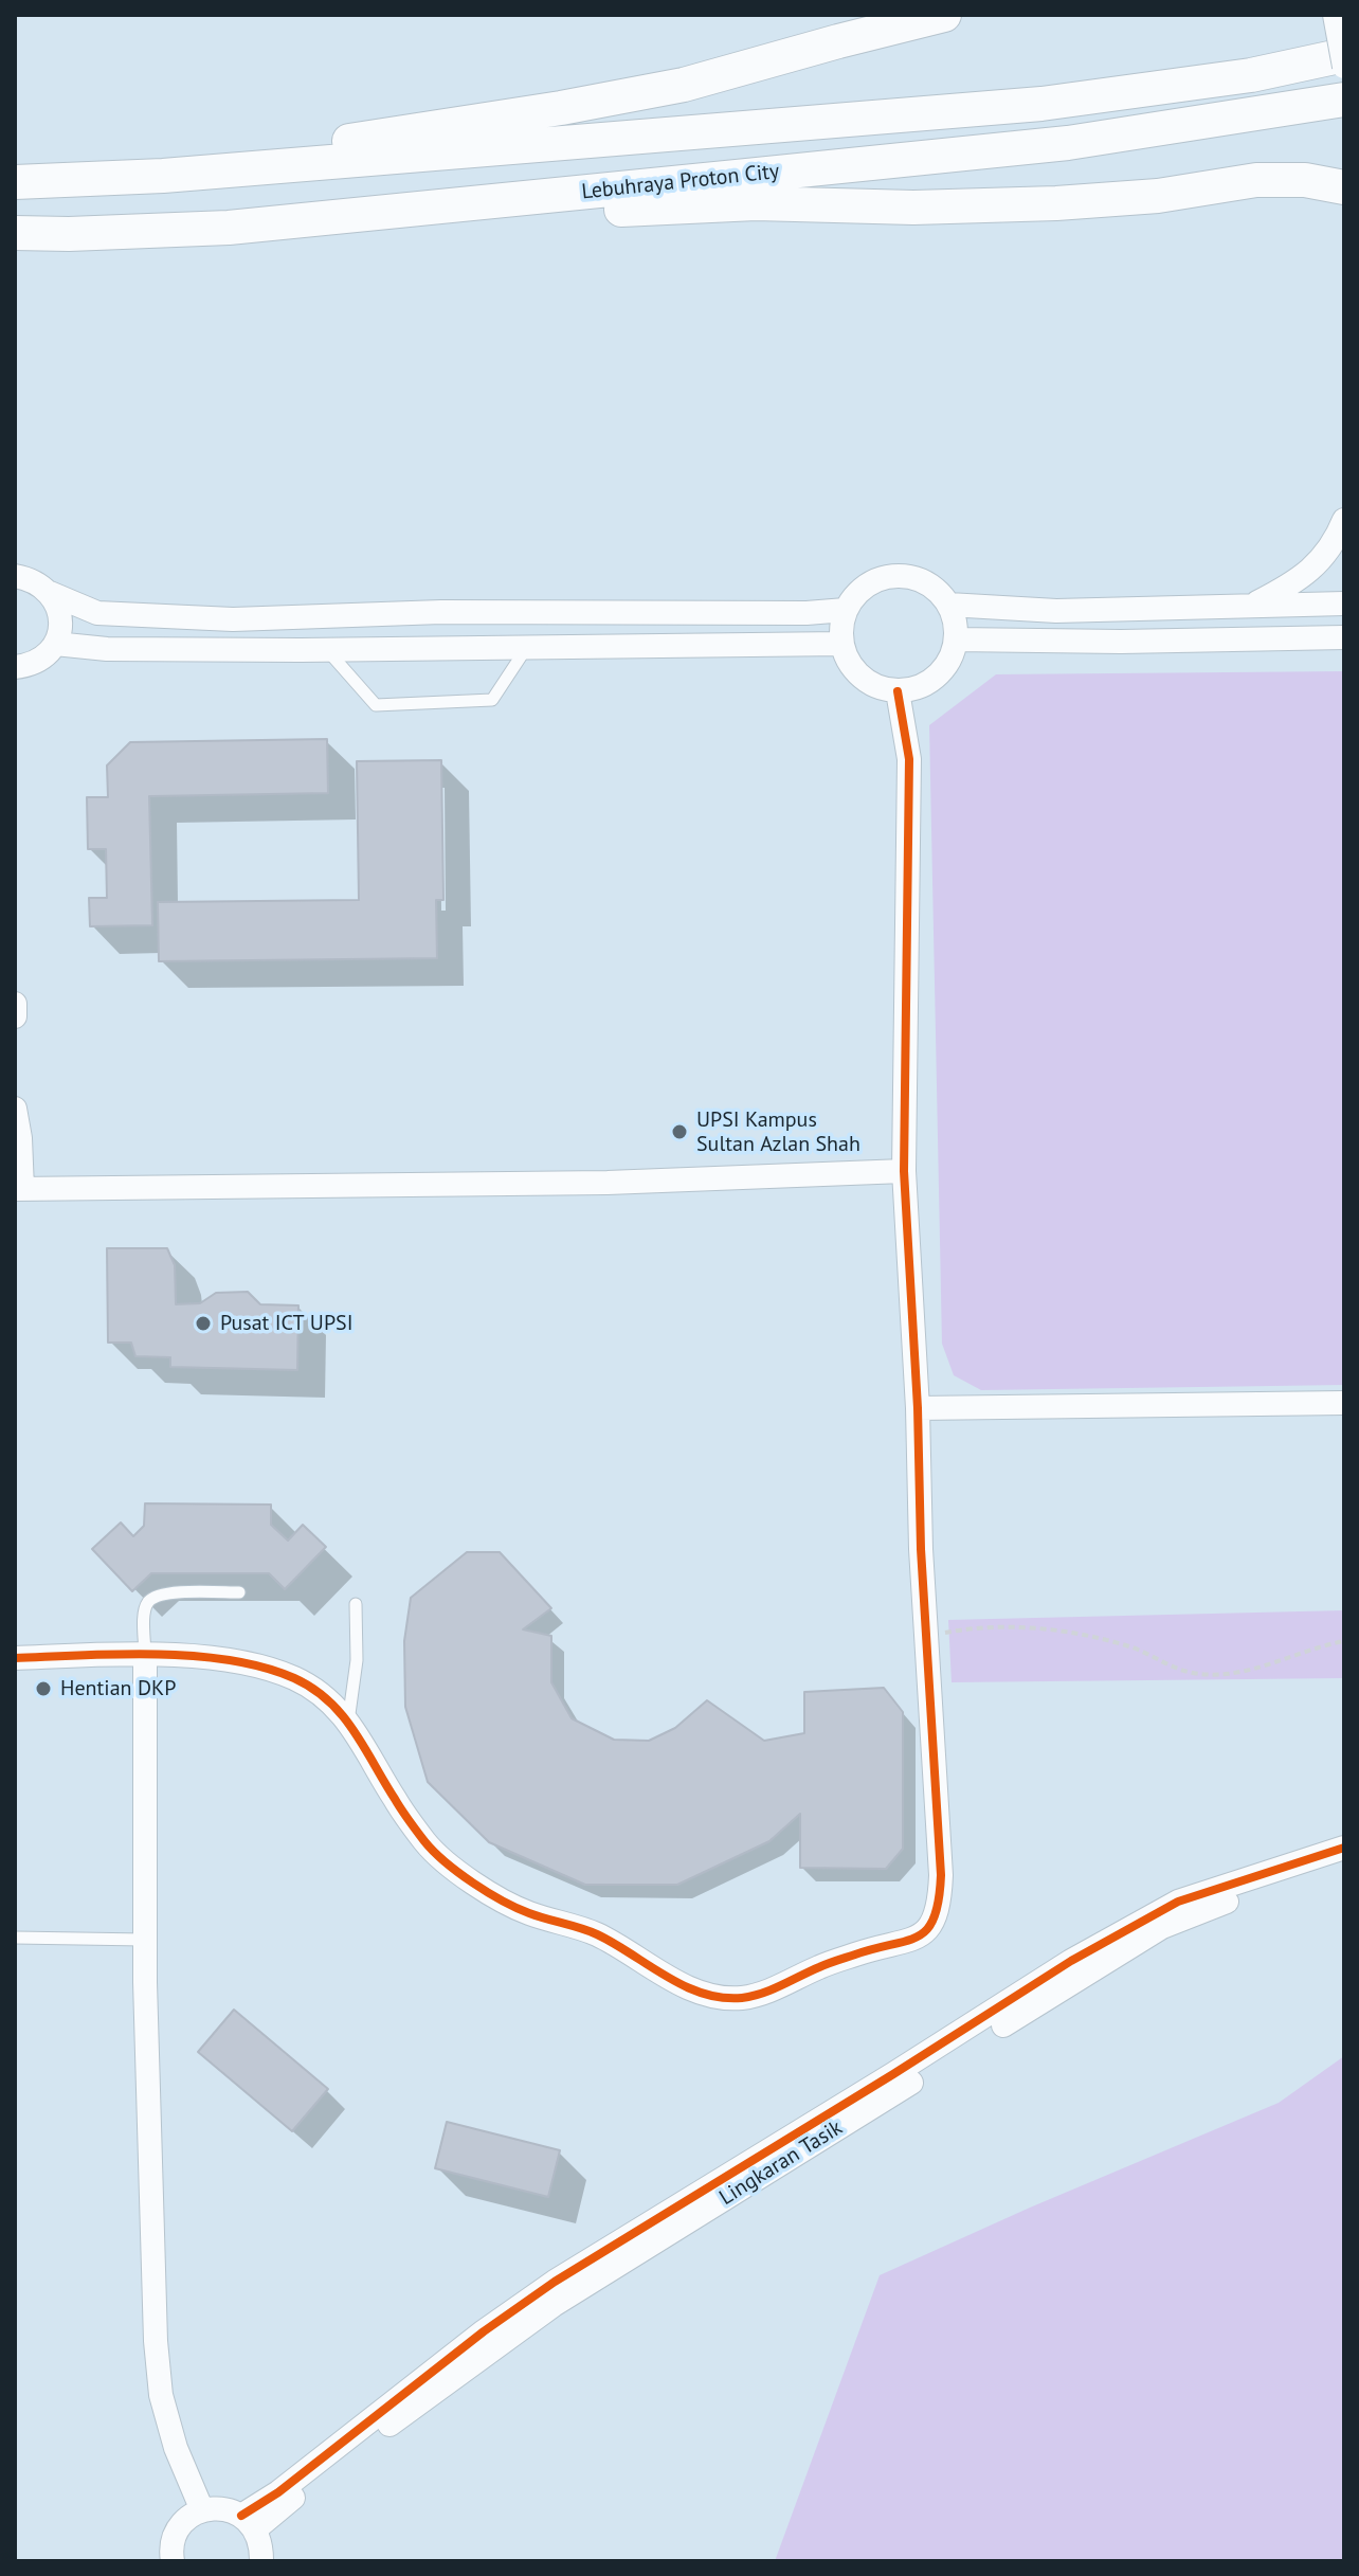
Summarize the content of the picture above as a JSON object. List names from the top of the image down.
{
  "streets": {
    "main road": ["Lebuhraya Proton City"],
    "street": ["Lingkaran Tasik"]
  },
  "places": ["UPSI Kampus Sultan Azlan Shah", "Pusat ICT UPSI", "Hentian DKP"]
}
